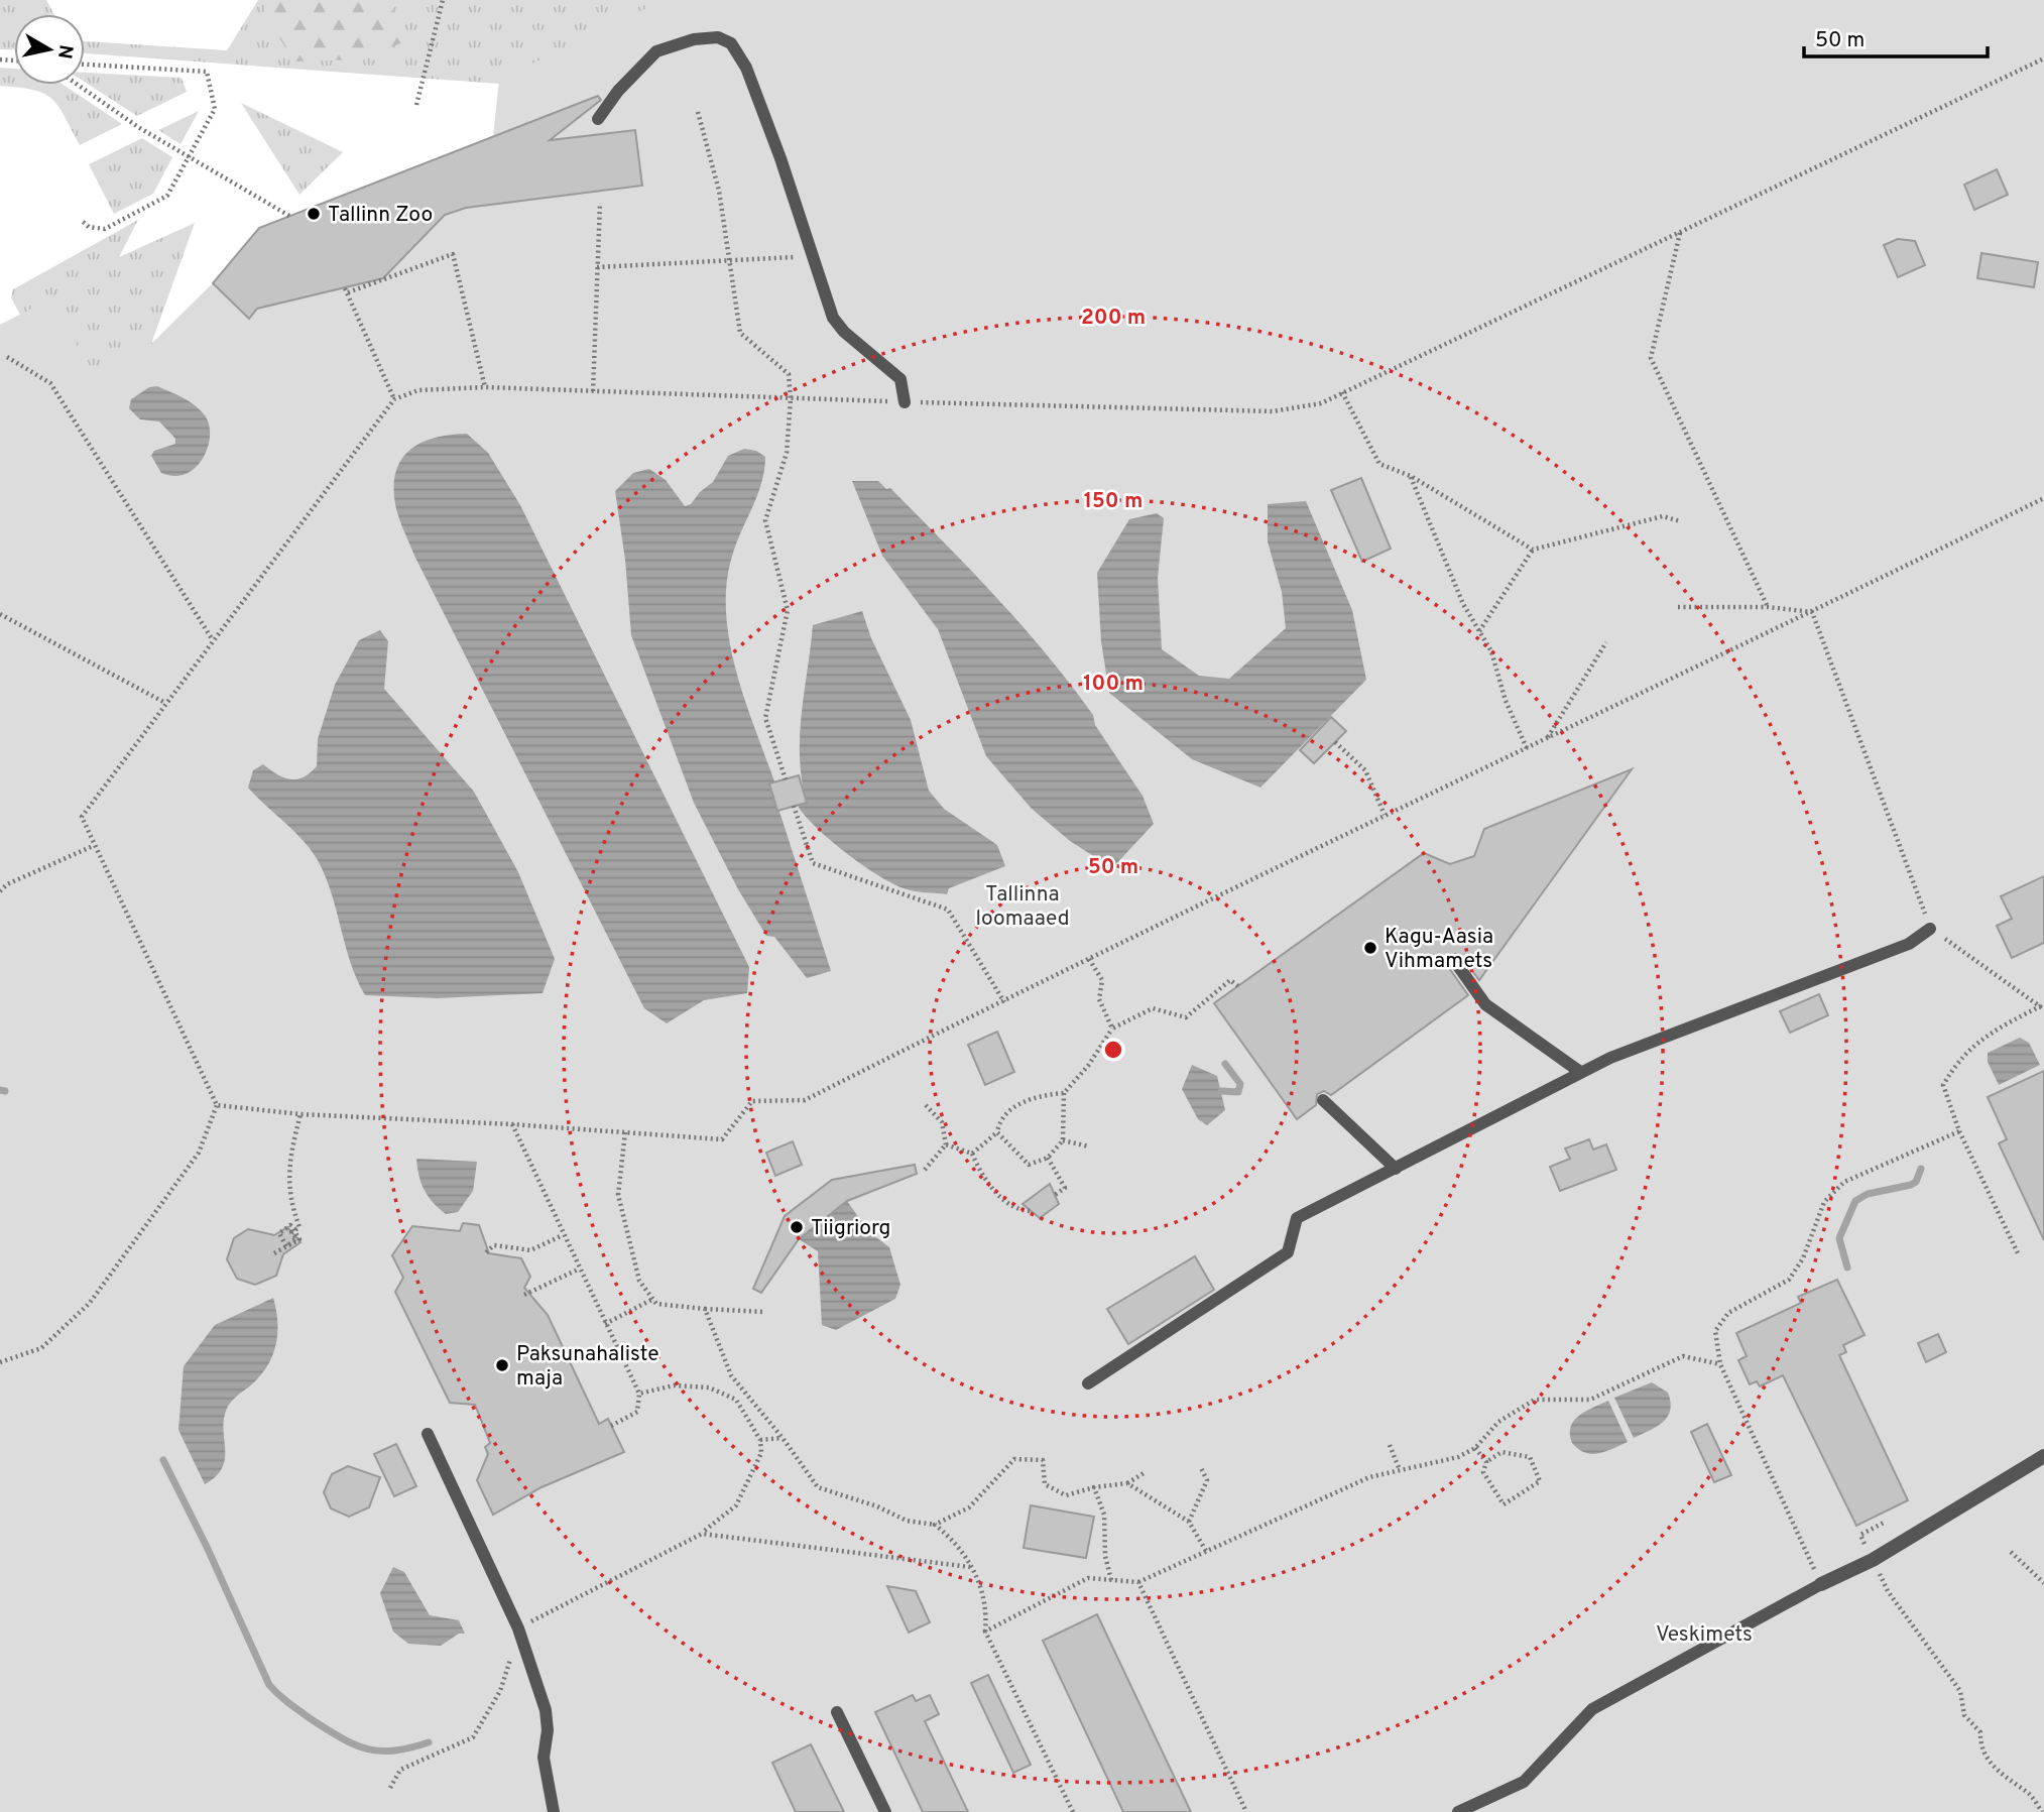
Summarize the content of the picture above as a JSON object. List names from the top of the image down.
{
  "parks": ["Tallinna loomaaed", "Veskimets"],
  "places": [
    "Tallinn Zoo",
    "Kagu-Aasia Vihmamets",
    "Tiigriorg",
    "Paksunahaliste maja"
  ],
  "scale_bar": "50 m",
  "north": "right",
  "rings": [
    "200 m",
    "150 m",
    "100 m",
    "50 m"
  ]
}
